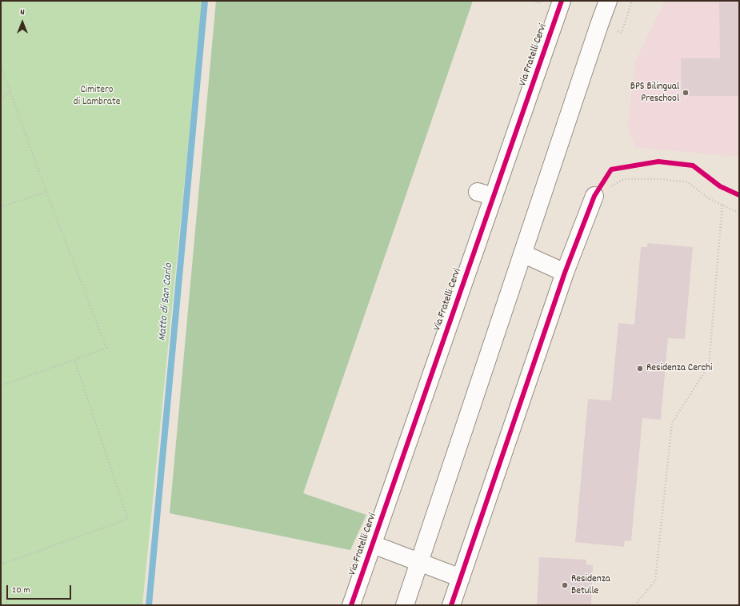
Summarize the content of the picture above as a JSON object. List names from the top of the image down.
{
  "streets": {
    "street": ["Via Fratelli Cervi"]
  },
  "water": ["Matto di San Carlo"],
  "parks": ["Cimitero di Lambrate"],
  "places": ["BPS Bilingual Preschool", "Residenza Cerchi", "Residenza Betulle"],
  "scale_bar": "20 m",
  "north": "top"
}
